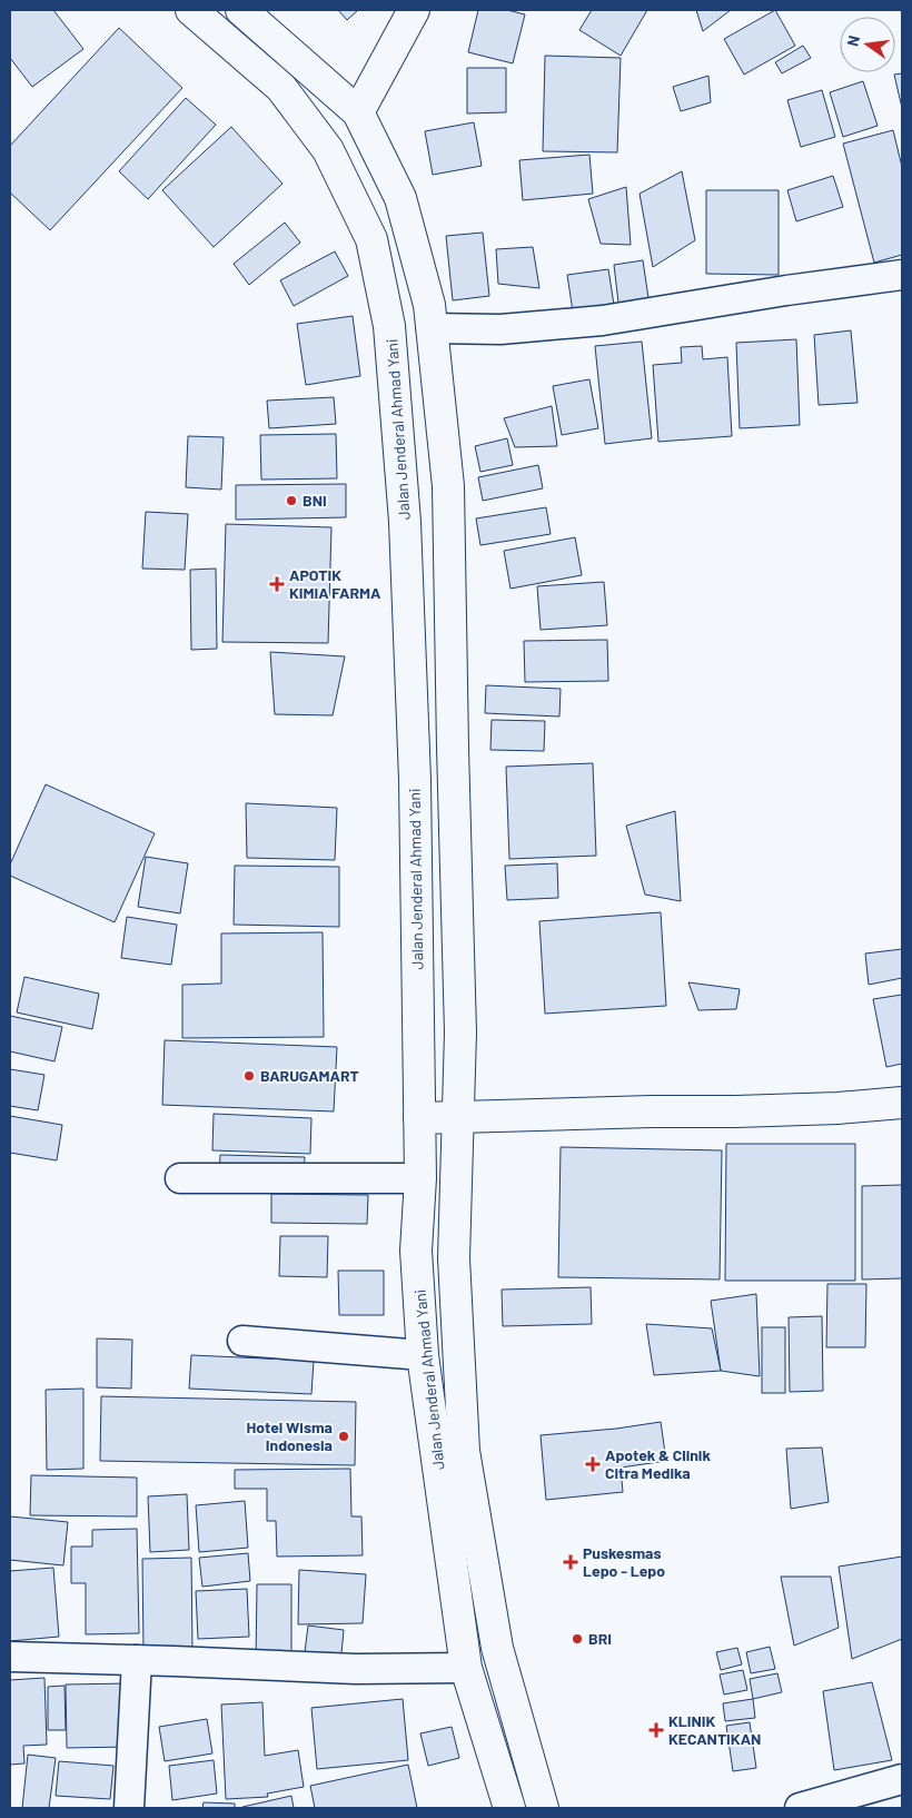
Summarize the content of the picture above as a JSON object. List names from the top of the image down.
{
  "streets": {
    "main road": ["Jalan Jenderal Ahmad Yani"]
  },
  "places": {
    "other": [
      "BNI",
      "BARUGAMART",
      "Hotel Wisma Indonesia",
      "BRI"
    ],
    "health": [
      "APOTIK KIMIA FARMA",
      "Apotek & Clinik Citra Medika",
      "Puskesmas Lepo - Lepo",
      "KLINIK KECANTIKAN"
    ]
  },
  "north": "left"
}
